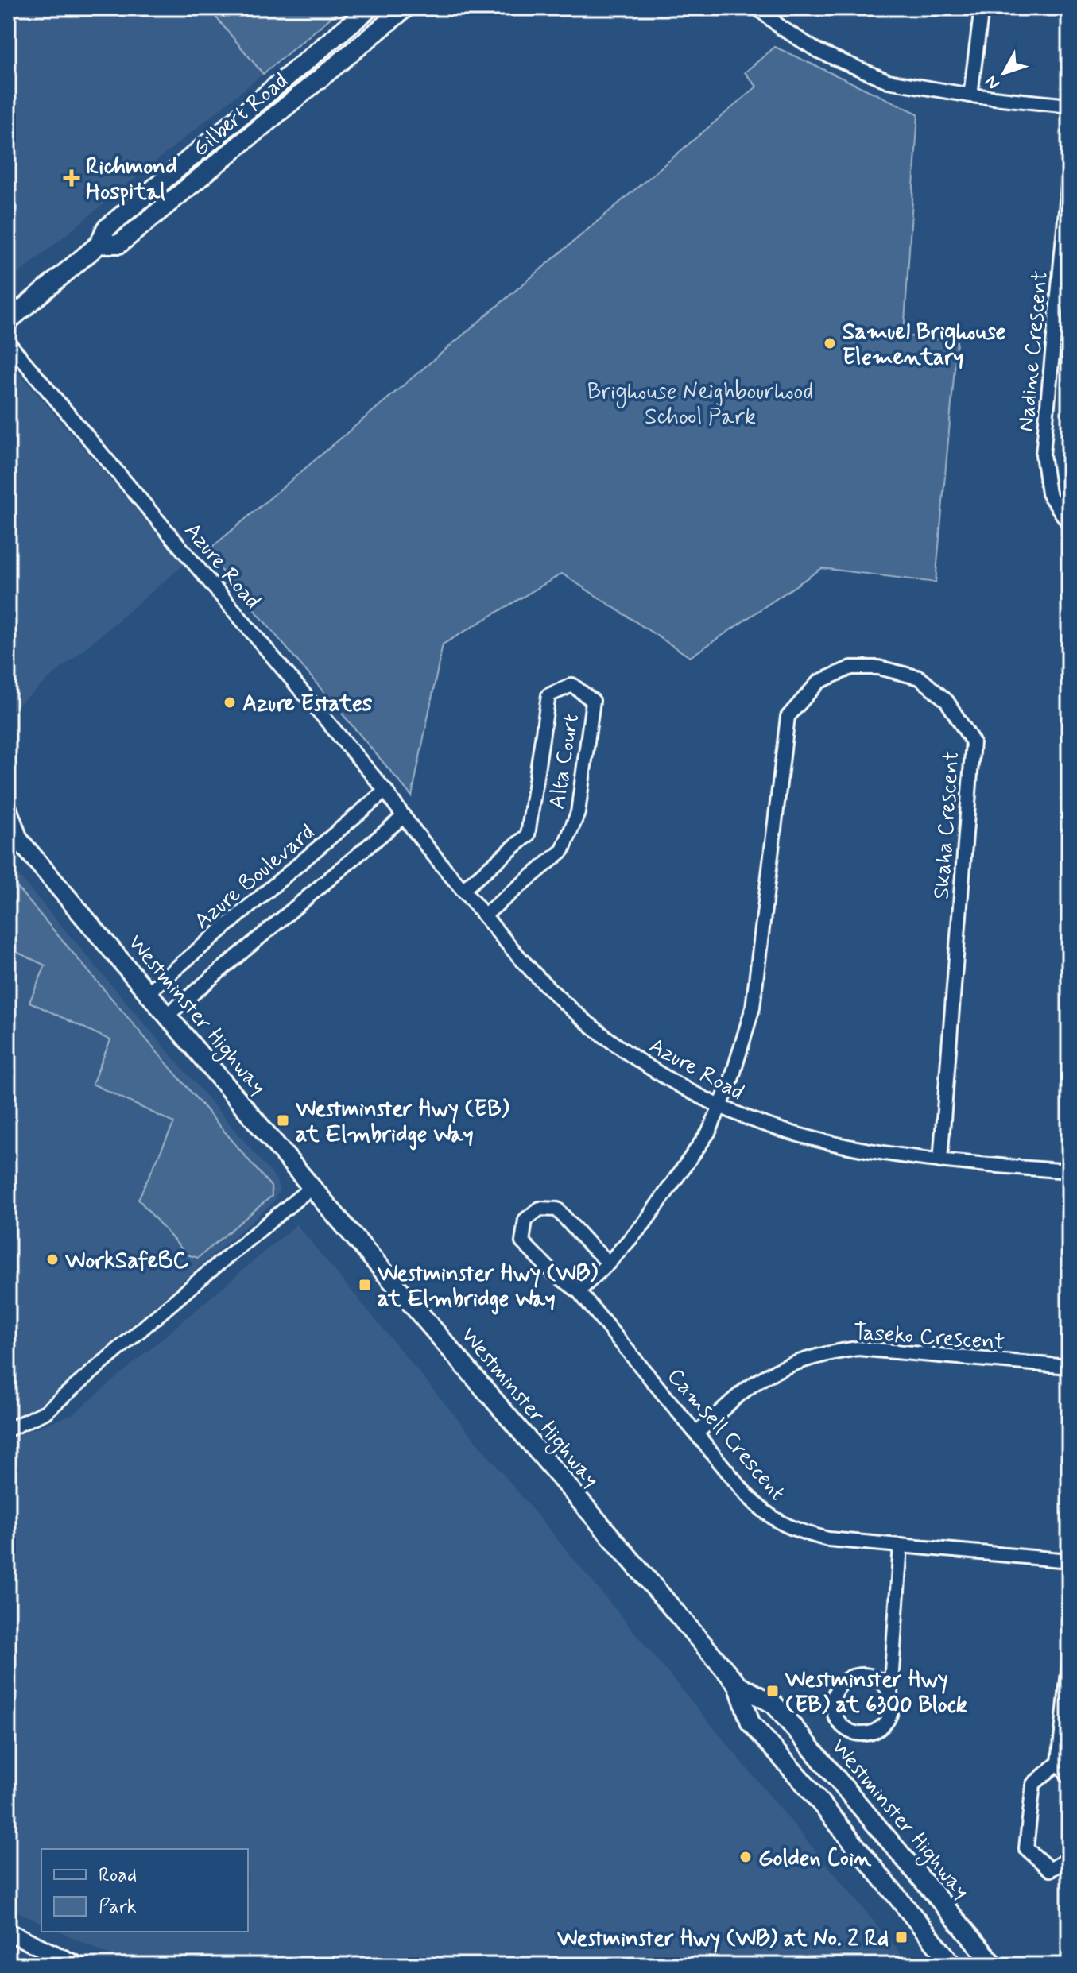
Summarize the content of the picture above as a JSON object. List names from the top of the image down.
{
  "streets": {
    "main road": ["Gilbert Road", "Westminster Highway"],
    "street": [
      "Nadine Crescent",
      "Azure Road",
      "Alta Court",
      "Skaha Crescent",
      "Azure Boulevard",
      "Taseko Crescent",
      "Camsell Crescent"
    ]
  },
  "crossings": [
    ["Azure Road", "Alta Court"],
    ["Azure Road", "Skaha Crescent"],
    ["Azure Road", "Azure Boulevard"],
    ["Azure Boulevard", "Westminster Highway"],
    ["Taseko Crescent", "Camsell Crescent"]
  ],
  "parks": ["Brighouse Neighbourhood School Park"],
  "places": {
    "health": ["Richmond Hospital"],
    "other": [
      "Samuel Brighouse Elementary",
      "Azure Estates",
      "WorkSafeBC",
      "Golden Coin"
    ],
    "transit": [
      "Westminster Hwy (EB) at Elmbridge Way",
      "Westminster Hwy (WB) at Elmbridge Way",
      "Westminster Hwy (EB) at 6300 Block",
      "Westminster Hwy (WB) at No. 2 Rd"
    ]
  },
  "legend": ["Road", "Park"],
  "north": "bottom left"
}
